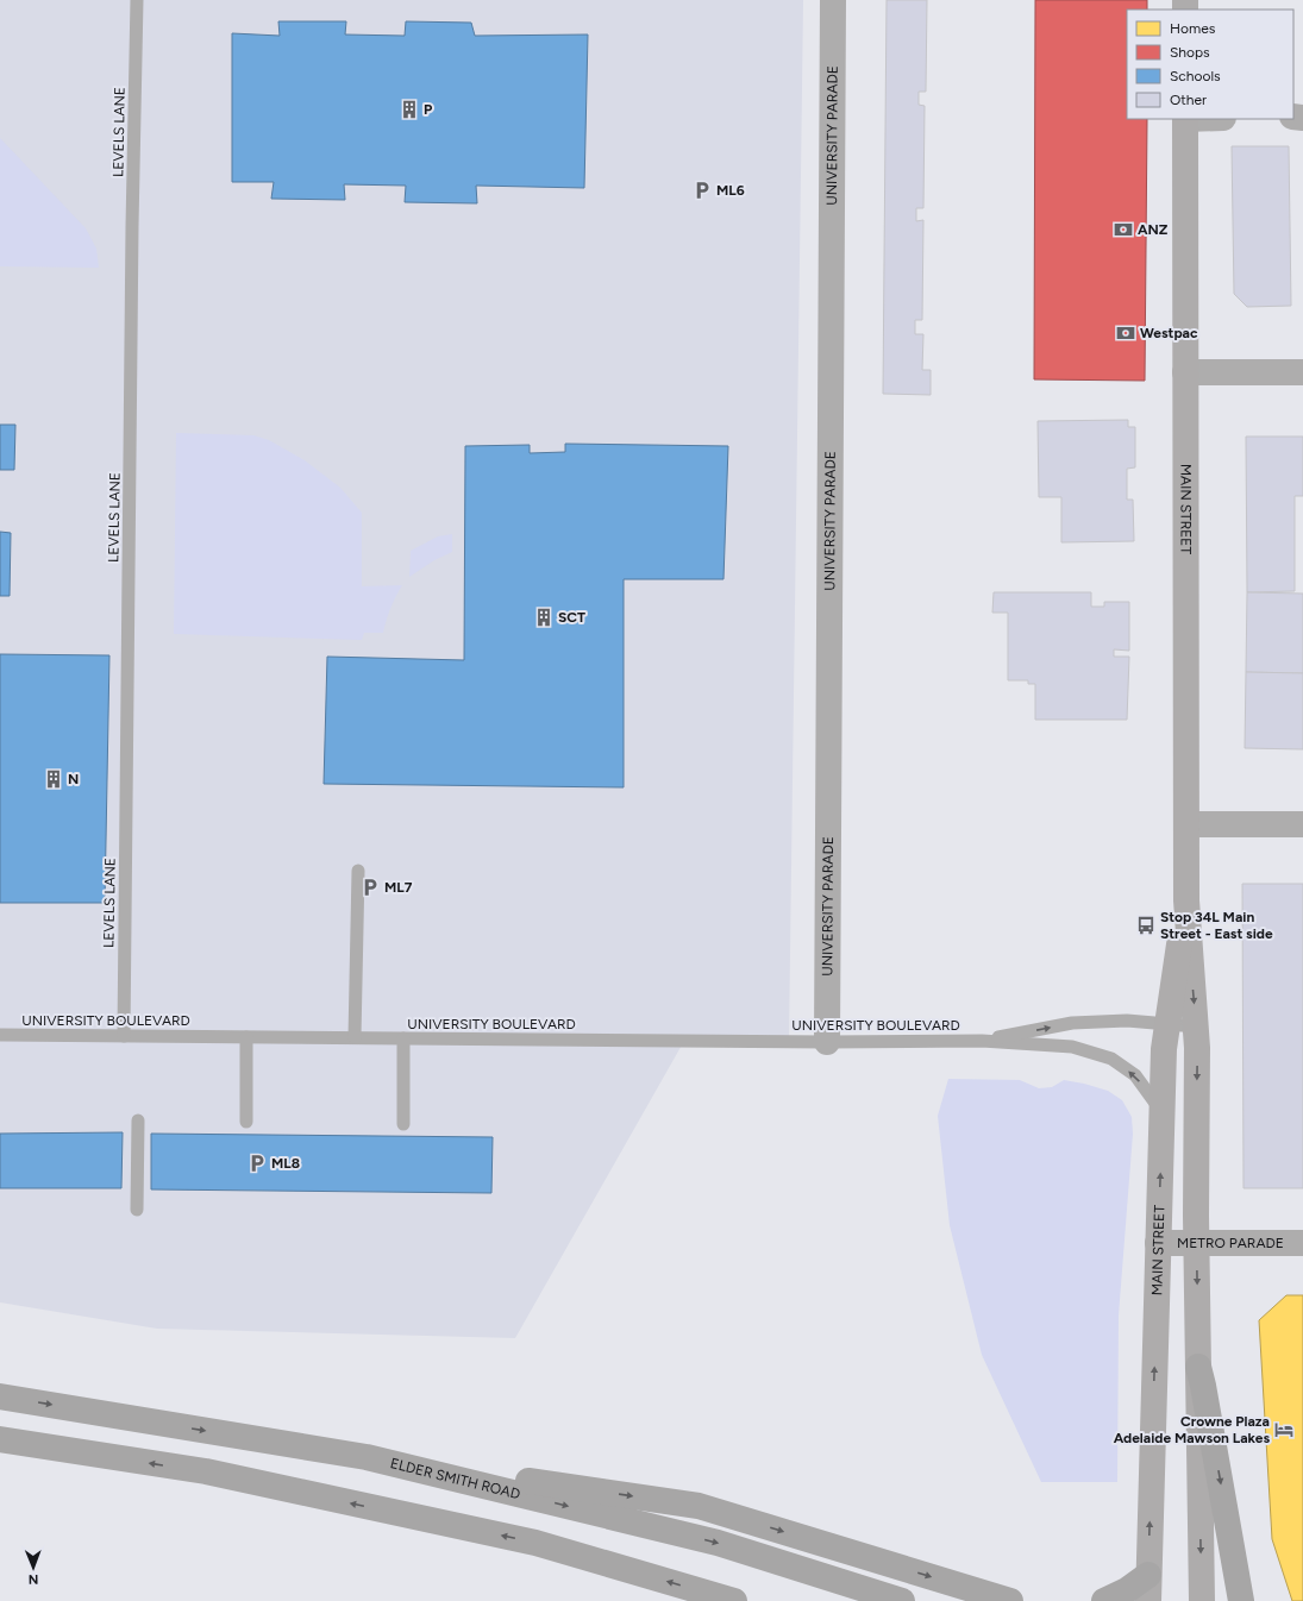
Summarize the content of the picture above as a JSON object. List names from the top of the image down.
{
  "streets": {
    "main road": ["ELDER SMITH ROAD"],
    "street": ["UNIVERSITY PARADE", "MAIN STREET", "METRO PARADE"],
    "lane": ["LEVELS LANE", "UNIVERSITY BOULEVARD"]
  },
  "crossings": [
    ["LEVELS LANE", "UNIVERSITY BOULEVARD"],
    ["UNIVERSITY PARADE", "UNIVERSITY BOULEVARD"],
    ["MAIN STREET", "UNIVERSITY BOULEVARD"],
    ["MAIN STREET", "METRO PARADE"]
  ],
  "places": {
    "building": ["P", "SCT", "N"],
    "parking": ["ML6", "ML7", "ML8"],
    "bank": ["ANZ", "Westpac"],
    "bus stop": ["Stop 34L Main Street - East side"],
    "hotel": ["Crowne Plaza Adelaide Mawson Lakes"]
  },
  "legend": [
    "Homes",
    "Shops",
    "Schools",
    "Other"
  ],
  "north": "bottom"
}
